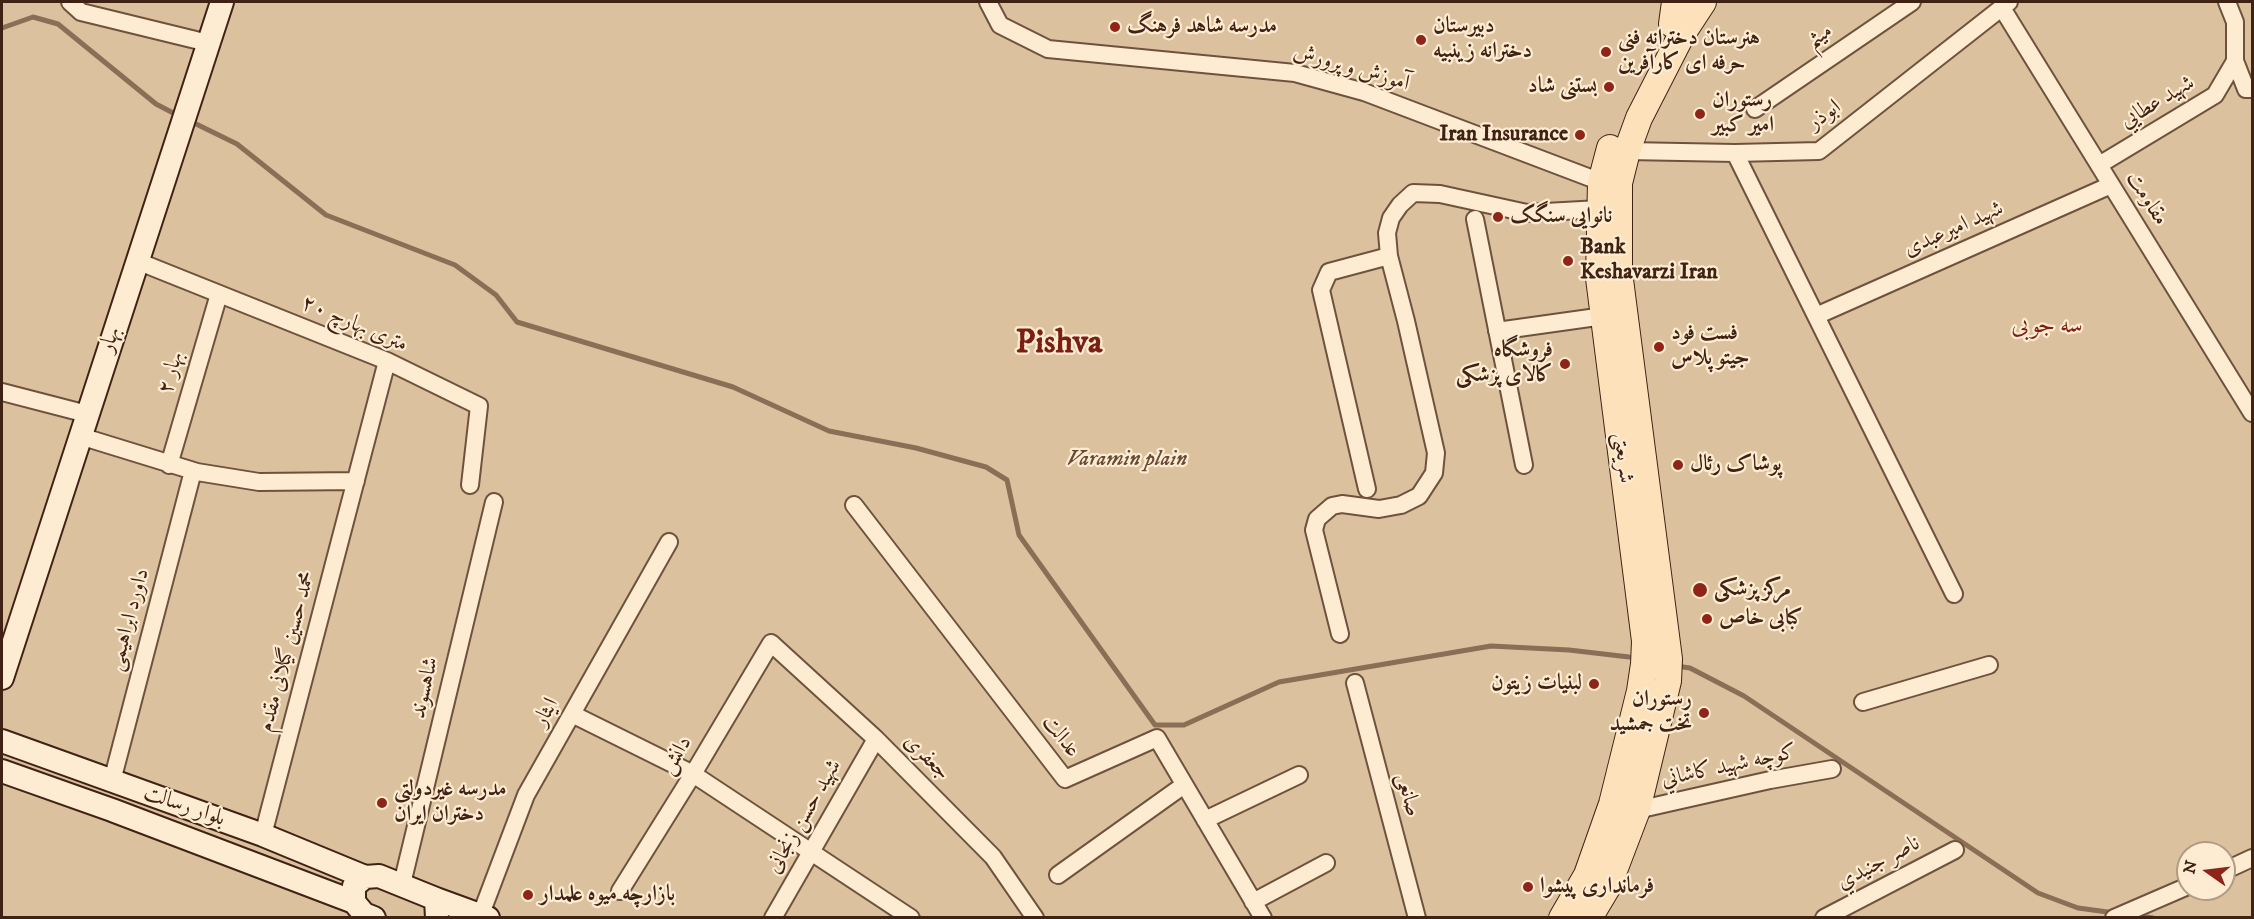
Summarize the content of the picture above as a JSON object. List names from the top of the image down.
{
  "streets": {
    "main road": ["بهار", "شریعتی", "بلوار رسالت"],
    "street": [
      "میثم",
      "آموزش و پرورش",
      "شهيد عطايي",
      "ابوذر",
      "مقاومت",
      "شهید امیرعبدی",
      "۲۰ متری بهارچ",
      "بهار ۲",
      "داورد ابراهیمی",
      "محمد حسین گیلانی مقدم",
      "شاهسوند",
      "ایثار",
      "عدالت",
      "دانش",
      "جعفری",
      "كوچه شهيد كاشاني",
      "صانعی",
      "شهید حسن زنجانی",
      "ناصر جنيدي"
    ]
  },
  "crossings": [
    ["آموزش و پرورش", "شریعتی"],
    ["شهيد عطايي", "مقاومت"],
    ["ابوذر", "مقاومت"],
    ["ابوذر", "شریعتی"],
    ["مقاومت", "شهید امیرعبدی"],
    ["۲۰ متری بهارچ", "بهار"],
    ["۲۰ متری بهارچ", "بهار ۲"],
    ["۲۰ متری بهارچ", "محمد حسین گیلانی مقدم"],
    ["شریعتی", "كوچه شهيد كاشاني"],
    ["داورد ابراهیمی", "بلوار رسالت"],
    ["محمد حسین گیلانی مقدم", "بلوار رسالت"],
    ["شاهسوند", "بلوار رسالت"],
    ["دانش", "جعفری"],
    ["جعفری", "شهید حسن زنجانی"]
  ],
  "districts": ["سه جوبی", "Pishva"],
  "parks": ["Varamin plain"],
  "places": [
    "مدرسه شاهد فرهنگ",
    "دبیرستان دخترانه زینبیه",
    "هنرستان دخترانه فنی حرفه ای کارآفرین",
    "بستنی شاد",
    "رستوران امیر کبیر",
    "Iran Insurance",
    "نانوایی سنگک",
    "Bank Keshavarzi Iran",
    "فست فود جیتو پلاس",
    "فروشگاه کالای پزشکی",
    "پوشاک رئال",
    "مرکز پزشکی",
    "کبابی خاص",
    "لبنیات زیتون",
    "رستوران تخت جمشید",
    "مدرسه غیردولتی دختران ایران",
    "فرمانداری پیشوا",
    "بازارچه میوه علمدار"
  ],
  "north": "left"
}
